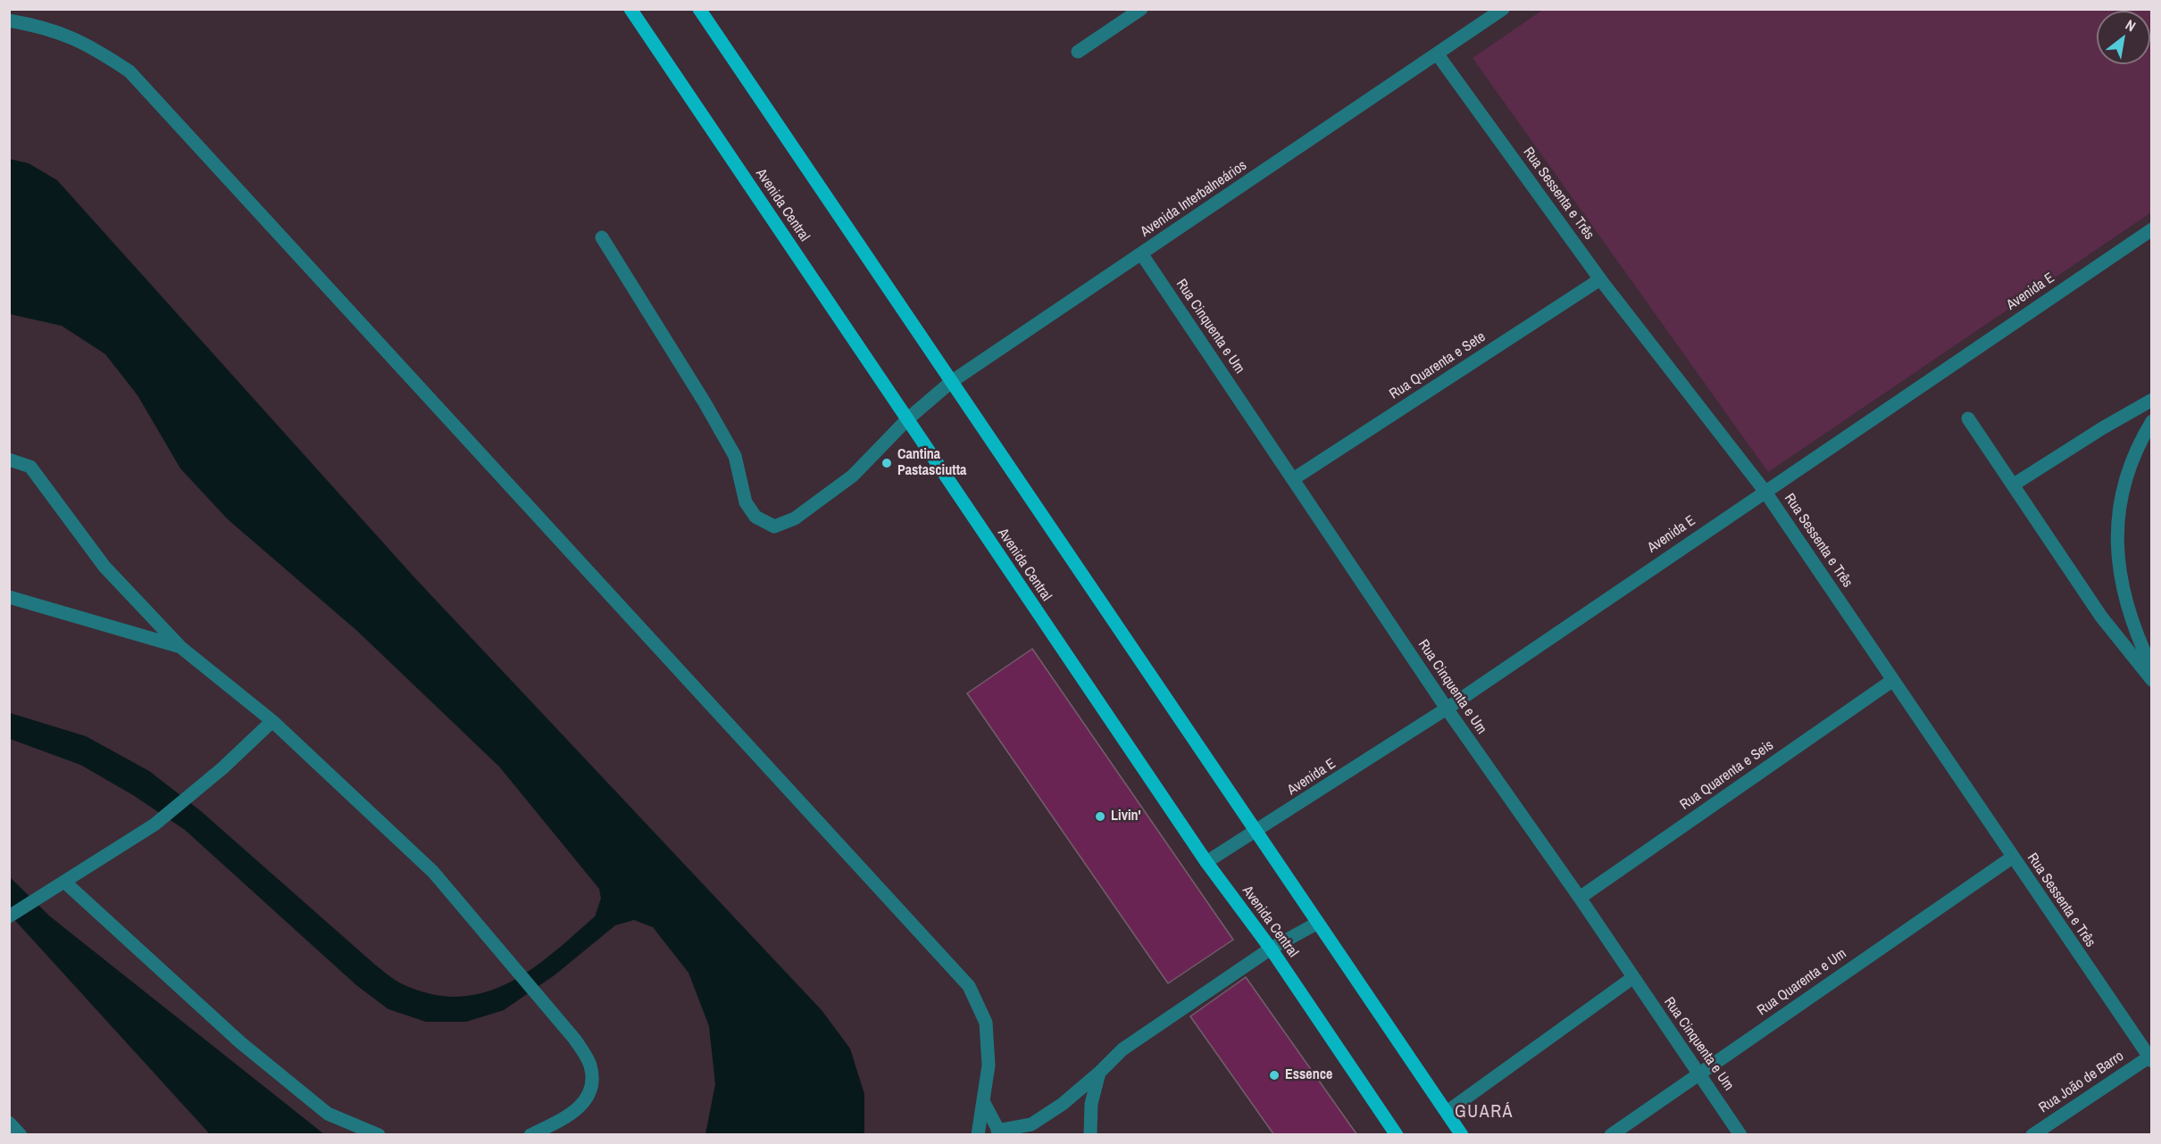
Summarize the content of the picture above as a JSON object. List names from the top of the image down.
{
  "streets": {
    "main road": ["Avenida Central"],
    "street": [
      "Rua Sessenta e Três",
      "Avenida Interbalneários",
      "Avenida E",
      "Rua Cinquenta e Um",
      "Rua Quarenta e Sete",
      "Rua Quarenta e Seis",
      "Rua Quarenta e Um",
      "Rua João de Barro"
    ]
  },
  "crossings": [
    ["Rua Sessenta e Três", "Avenida Interbalneários"],
    ["Rua Sessenta e Três", "Avenida E"],
    ["Rua Sessenta e Três", "Rua Quarenta e Sete"],
    ["Rua Sessenta e Três", "Rua Quarenta e Seis"],
    ["Rua Sessenta e Três", "Rua Quarenta e Um"],
    ["Rua Sessenta e Três", "Rua João de Barro"],
    ["Avenida Interbalneários", "Avenida Central"],
    ["Avenida Interbalneários", "Rua Cinquenta e Um"],
    ["Avenida Central", "Avenida E"],
    ["Avenida E", "Rua Cinquenta e Um"],
    ["Rua Cinquenta e Um", "Rua Quarenta e Sete"],
    ["Rua Cinquenta e Um", "Rua Quarenta e Seis"],
    ["Rua Cinquenta e Um", "Rua Quarenta e Um"]
  ],
  "districts": ["GUARÁ"],
  "places": ["Cantina Pastasciutta", "Livin'", "Essence"],
  "north": "top right"
}
